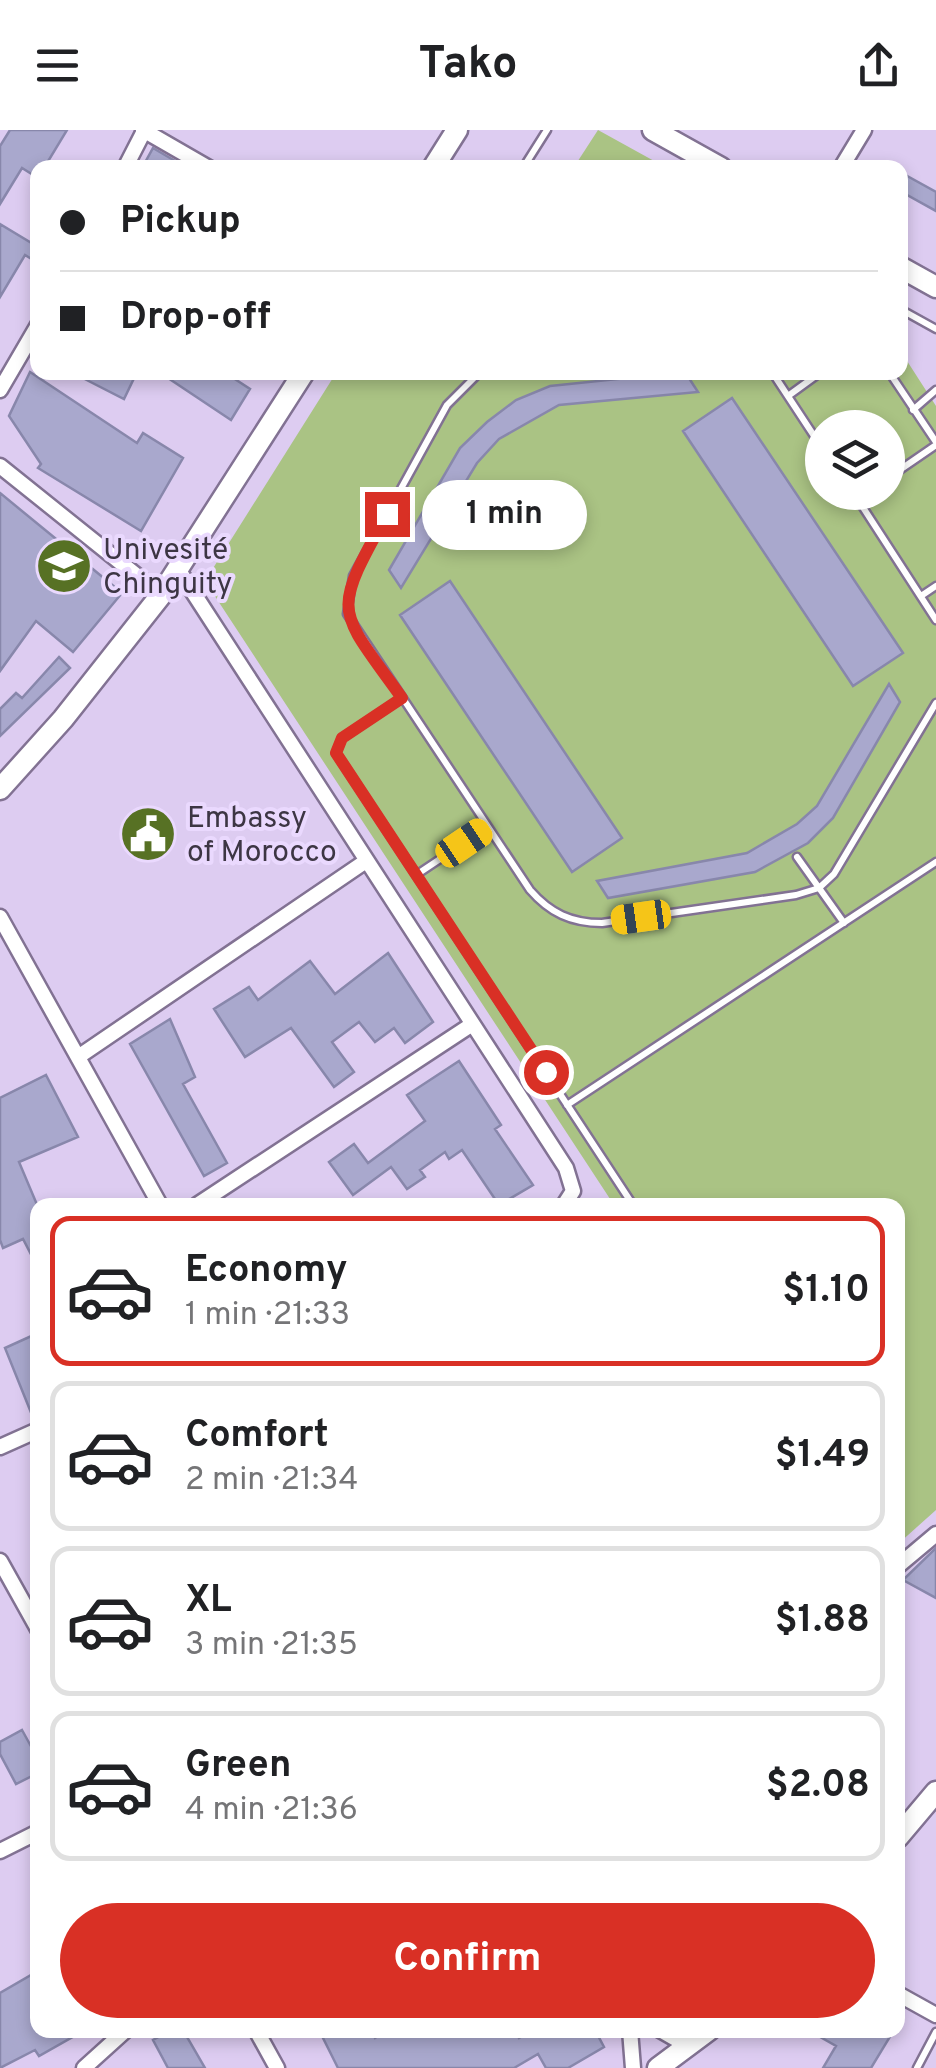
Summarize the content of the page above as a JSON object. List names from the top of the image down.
{
  "places": {
    "school or university": ["Univesité Chinguity"],
    "public building": ["Embassy of Morocco"]
  },
  "page": {
    "header": "Tako",
    "banner": ["Pickup", "Drop-off"],
    "bubble": "1 min",
    "list": [
      {
        "name": "Economy",
        "note": "1 min · 21:33",
        "value": "$1.10"
      },
      {
        "name": "Comfort",
        "note": "2 min · 21:34",
        "value": "$1.49"
      },
      {
        "name": "XL",
        "note": "3 min · 21:35",
        "value": "$1.88"
      },
      {
        "name": "Green",
        "note": "4 min · 21:36",
        "value": "$2.08"
      }
    ],
    "buttons": "Confirm"
  }
}
